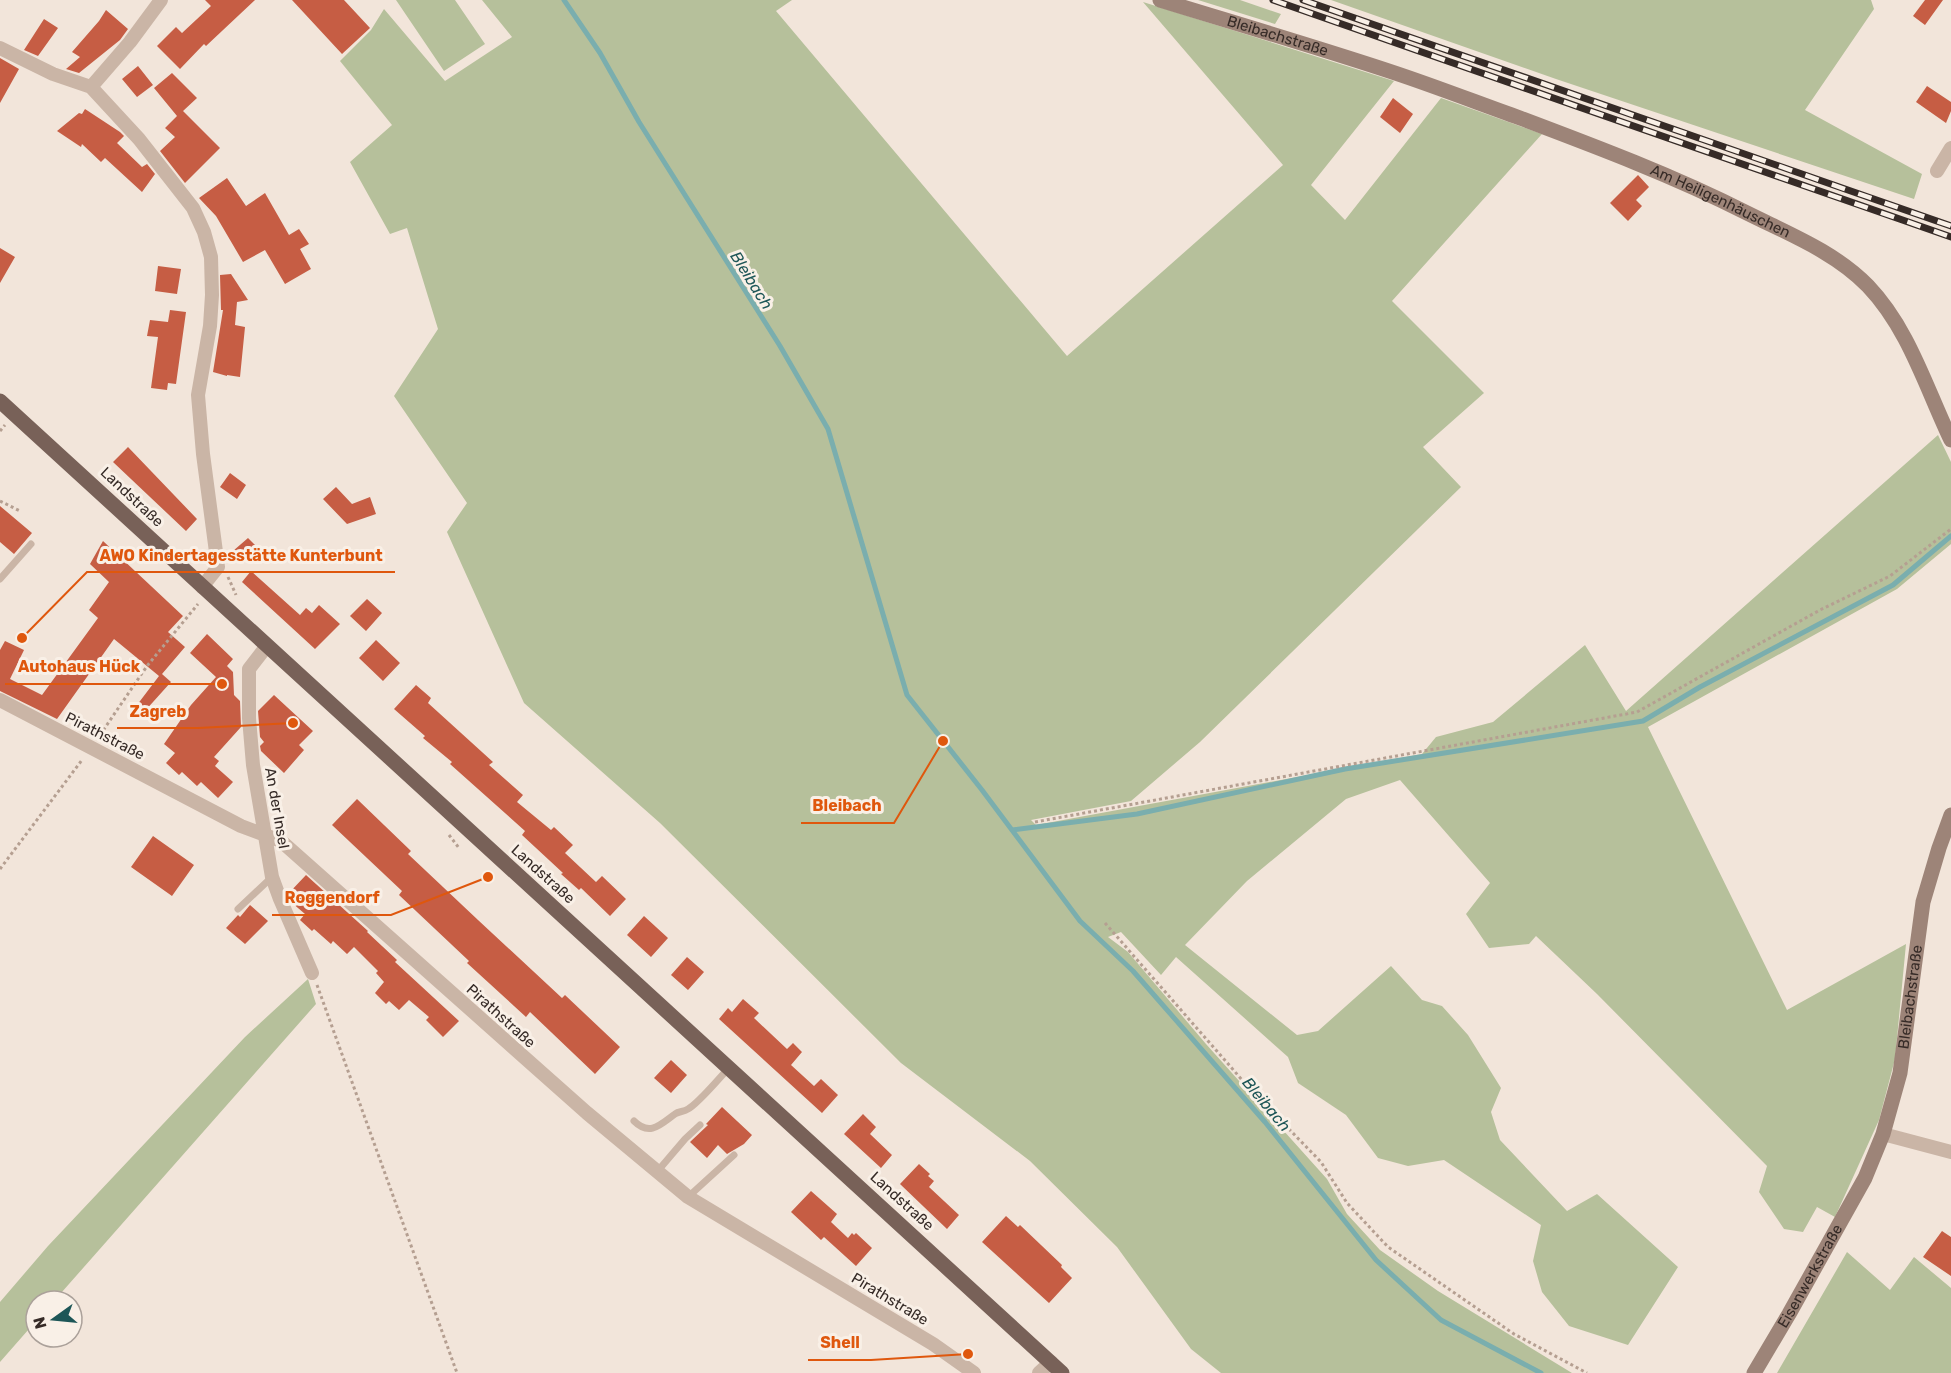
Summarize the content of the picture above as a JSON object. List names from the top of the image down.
{
  "streets": {
    "main road": [
      "Bleibachstraße",
      "Am Heiligenhäuschen",
      "Landstraße",
      "Eisenwerkstraße"
    ],
    "street": ["Pirathstraße", "An der Insel"]
  },
  "crossings": [
    ["Bleibachstraße", "Am Heiligenhäuschen"],
    ["Bleibachstraße", "Eisenwerkstraße"],
    ["Landstraße", "An der Insel"],
    ["Pirathstraße", "An der Insel"]
  ],
  "water": ["Bleibach"],
  "places": [
    "AWO Kindertagesstätte Kunterbunt",
    "Autohaus Hück",
    "Zagreb",
    "Bleibach",
    "Roggendorf",
    "Shell"
  ],
  "north": "left"
}
